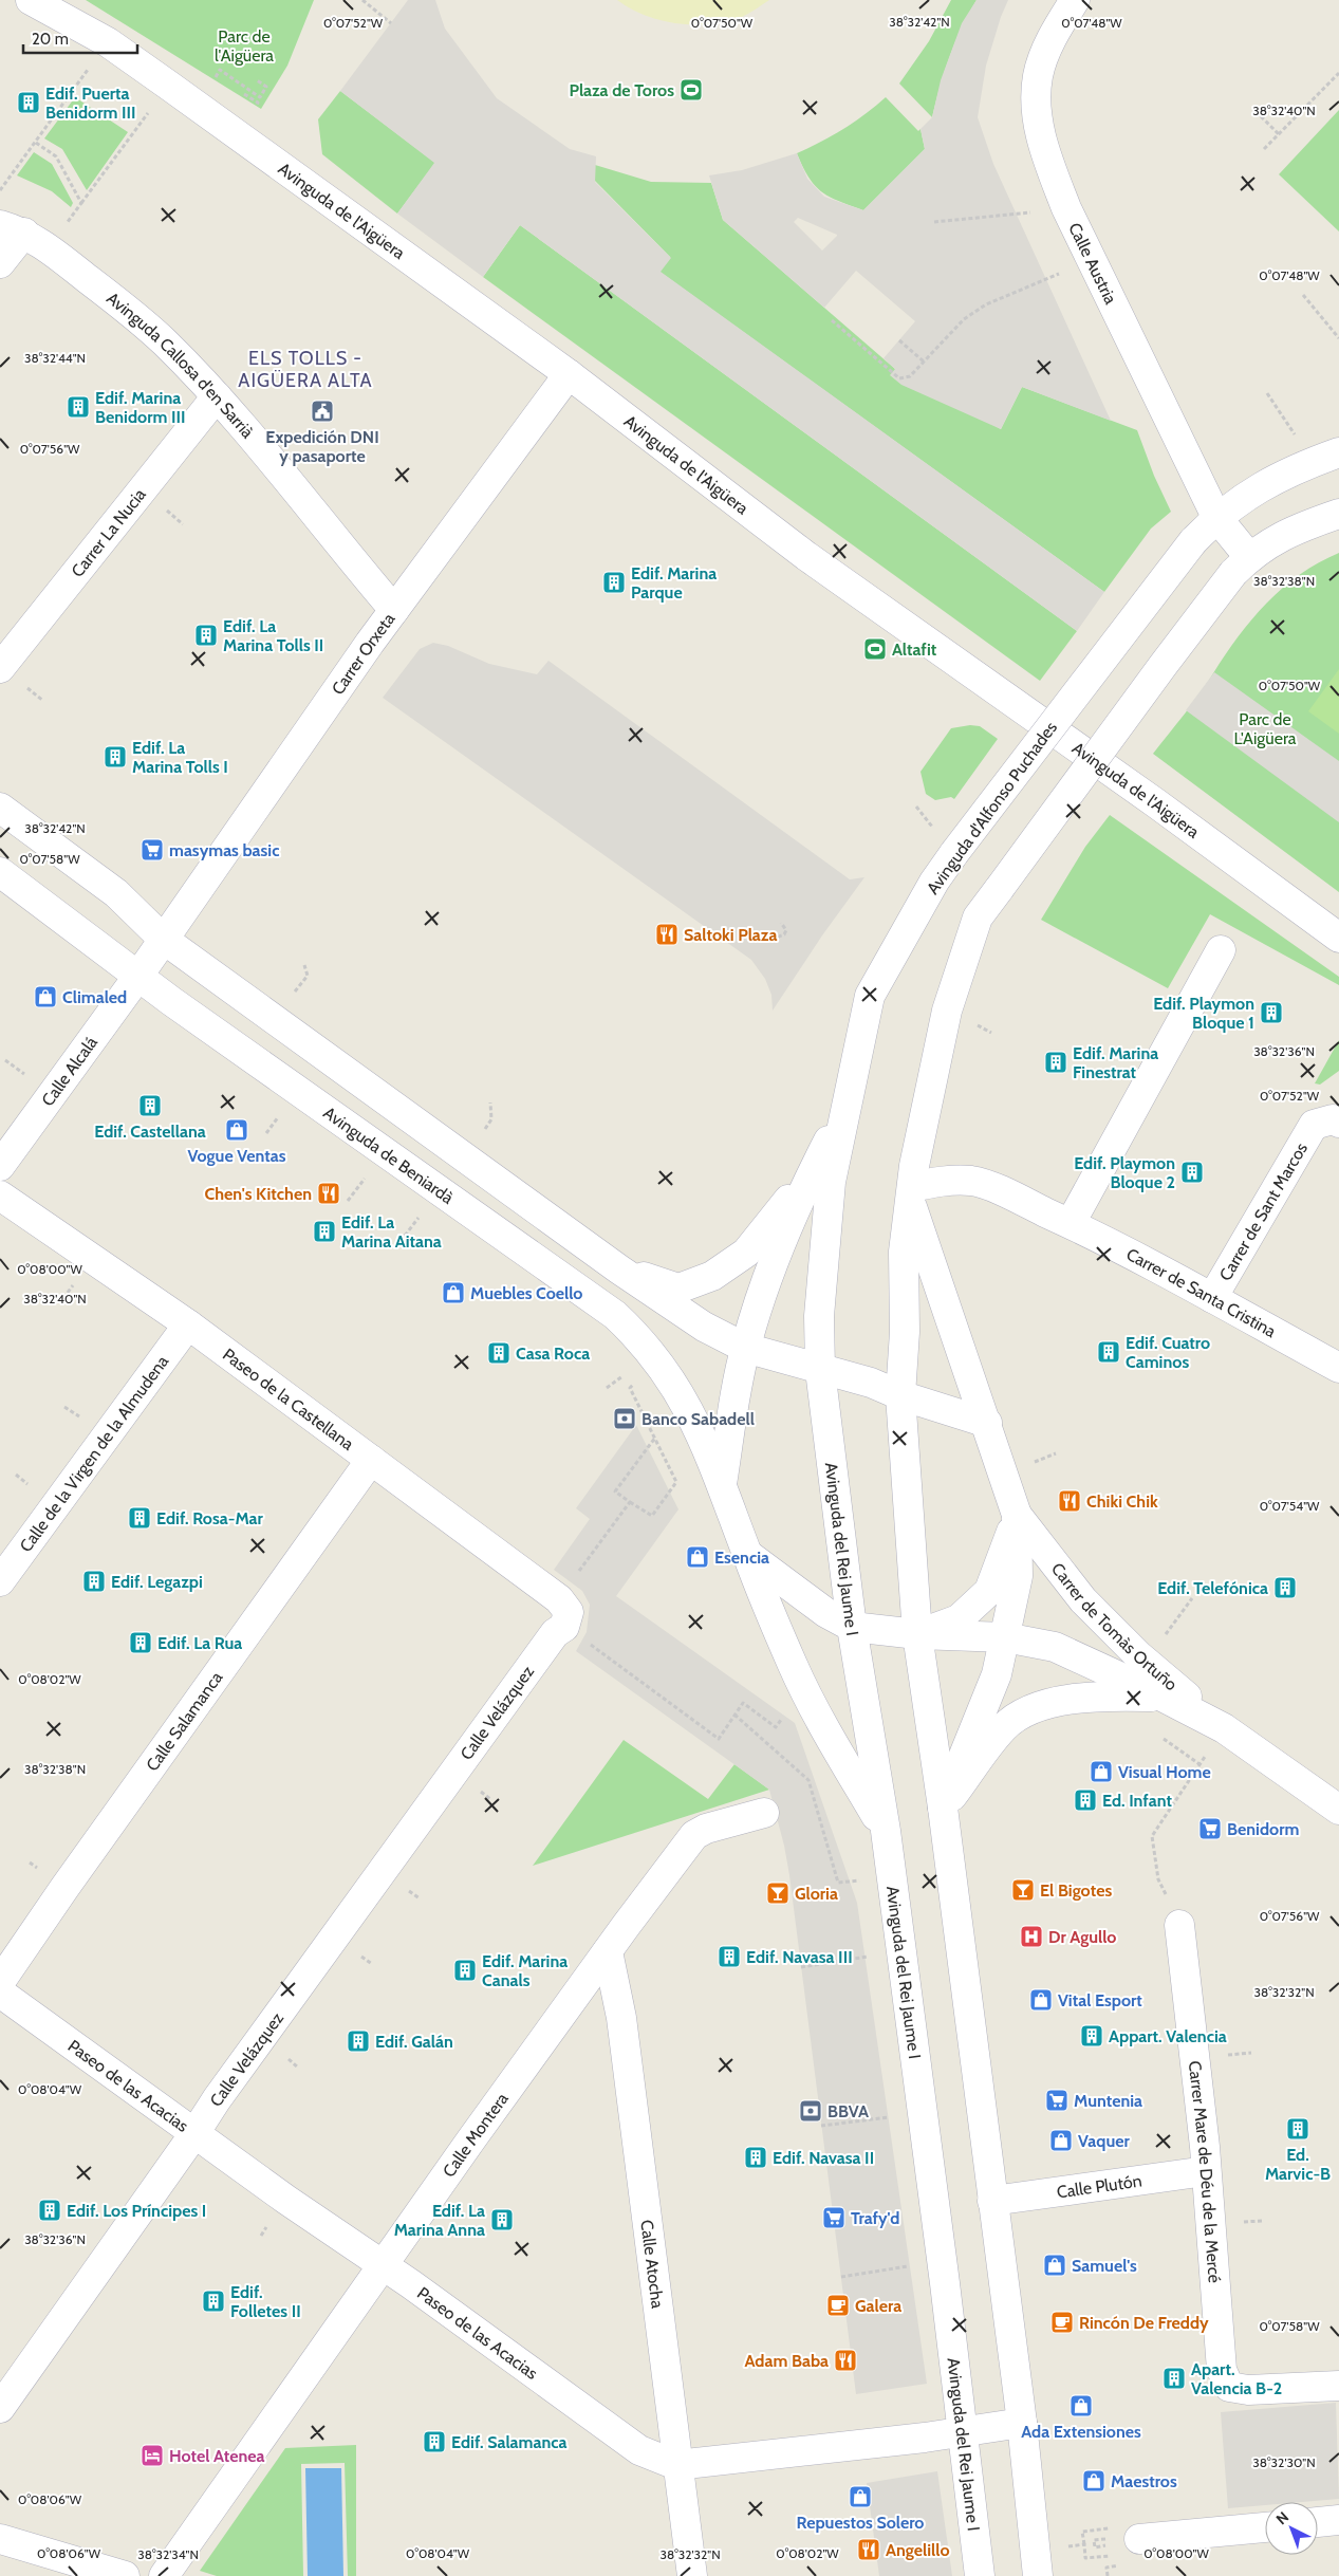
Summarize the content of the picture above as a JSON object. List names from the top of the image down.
{
  "streets": {
    "street": [
      "Avinguda de l'Aigüera",
      "Calle Austria",
      "Avinguda Callosa d'en Sarrià",
      "Carrer La Nucia",
      "Carrer Orxeta",
      "Avinguda d'Alfonso Puchades",
      "Calle Alcalá",
      "Avinguda de Beniardà",
      "Carrer de Sant Marcos",
      "Carrer de Santa Cristina",
      "Paseo de la Castellana",
      "Calle de la Virgen de la Almudena",
      "Avinguda del Rei Jaume I",
      "Carrer de Tomàs Ortuño",
      "Calle Velázquez",
      "Calle Salamanca",
      "Paseo de las Acacias",
      "Calle Montera",
      "Carrer Mare de Déu de la Mercé",
      "Calle Plutón",
      "Calle Atocha"
    ]
  },
  "crossings": [
    ["Avinguda de l'Aigüera", "Carrer Orxeta"],
    ["Calle Austria", "Avinguda d'Alfonso Puchades"],
    ["Avinguda Callosa d'en Sarrià", "Carrer La Nucia"],
    ["Avinguda Callosa d'en Sarrià", "Carrer Orxeta"],
    ["Carrer Orxeta", "Calle Alcalá"],
    ["Carrer Orxeta", "Avinguda de Beniardà"],
    ["Avinguda d'Alfonso Puchades", "Avinguda del Rei Jaume I"],
    ["Calle Alcalá", "Avinguda de Beniardà"],
    ["Avinguda de Beniardà", "Avinguda del Rei Jaume I"],
    ["Carrer de Sant Marcos", "Carrer de Santa Cristina"],
    ["Paseo de la Castellana", "Calle de la Virgen de la Almudena"],
    ["Paseo de la Castellana", "Calle Velázquez"],
    ["Paseo de la Castellana", "Calle Salamanca"],
    ["Avinguda del Rei Jaume I", "Carrer de Tomàs Ortuño"],
    ["Avinguda del Rei Jaume I", "Paseo de las Acacias"],
    ["Calle Velázquez", "Paseo de las Acacias"],
    ["Paseo de las Acacias", "Calle Montera"],
    ["Paseo de las Acacias", "Calle Atocha"],
    ["Calle Montera", "Calle Atocha"],
    ["Carrer Mare de Déu de la Mercé", "Calle Plutón"]
  ],
  "districts": ["ELS TOLLS - AIGÜERA ALTA"],
  "parks": ["Parc de l'Aigüera", "Parc de L'Aigüera"],
  "places": {
    "sports": ["Plaza de Toros", "Altafit"],
    "building": [
      "Edif. Puerta Benidorm III",
      "Edif. Marina Benidorm III",
      "Edif. Marina Parque",
      "Edif. La Marina Tolls II",
      "Edif. La Marina Tolls I",
      "Edif. Playmon Bloque 1",
      "Edif. Marina Finestrat",
      "Edif. Castellana",
      "Edif. Playmon Bloque 2",
      "Edif. La Marina Aitana",
      "Edif. Cuatro Caminos",
      "Casa Roca",
      "Edif. Rosa-Mar",
      "Edif. Legazpi",
      "Edif. Telefónica",
      "Edif. La Rua",
      "Ed. Infant",
      "Edif. Navasa III",
      "Edif. Marina Canals",
      "Appart. Valencia",
      "Edif. Galán",
      "Ed. Marvic-B",
      "Edif. Navasa II",
      "Edif. Los Príncipes I",
      "Edif. La Marina Anna",
      "Edif. Folletes II",
      "Apart. Valencia B-2",
      "Edif. Salamanca"
    ],
    "public building": ["Expedición DNI y pasaporte"],
    "supermarket": [
      "masymas basic",
      "Benidorm",
      "Muntenia",
      "Trafy'd"
    ],
    "restaurant": [
      "Saltoki Plaza",
      "Chen's Kitchen",
      "Chiki Chik",
      "Adam Baba",
      "Angelillo"
    ],
    "shop": [
      "Climaled",
      "Vogue Ventas",
      "Muebles Coello",
      "Esencia",
      "Visual Home",
      "Vital Esport",
      "Vaquer",
      "Samuel's",
      "Ada Extensiones",
      "Maestros",
      "Repuestos Solero"
    ],
    "bank": ["Banco Sabadell", "BBVA"],
    "bar": ["El Bigotes", "Gloria"],
    "hospital": ["Dr Agullo"],
    "cafe": ["Galera", "Rincón De Freddy"],
    "hotel": ["Hotel Atenea"]
  },
  "scale_bar": "20 m",
  "north": "top left",
  "coordinates": [
    "38°32'42\"N",
    "0°07'52\"W",
    "0°07'50\"W",
    "0°07'48\"W",
    "38°32'40\"N",
    "38°32'44\"N",
    "0°07'56\"W",
    "38°32'38\"N",
    "0°07'58\"W",
    "38°32'36\"N",
    "0°08'00\"W",
    "0°07'54\"W",
    "0°08'02\"W",
    "38°32'32\"N",
    "0°08'04\"W",
    "38°32'30\"N",
    "0°08'06\"W",
    "38°32'34\"N"
  ]
}
